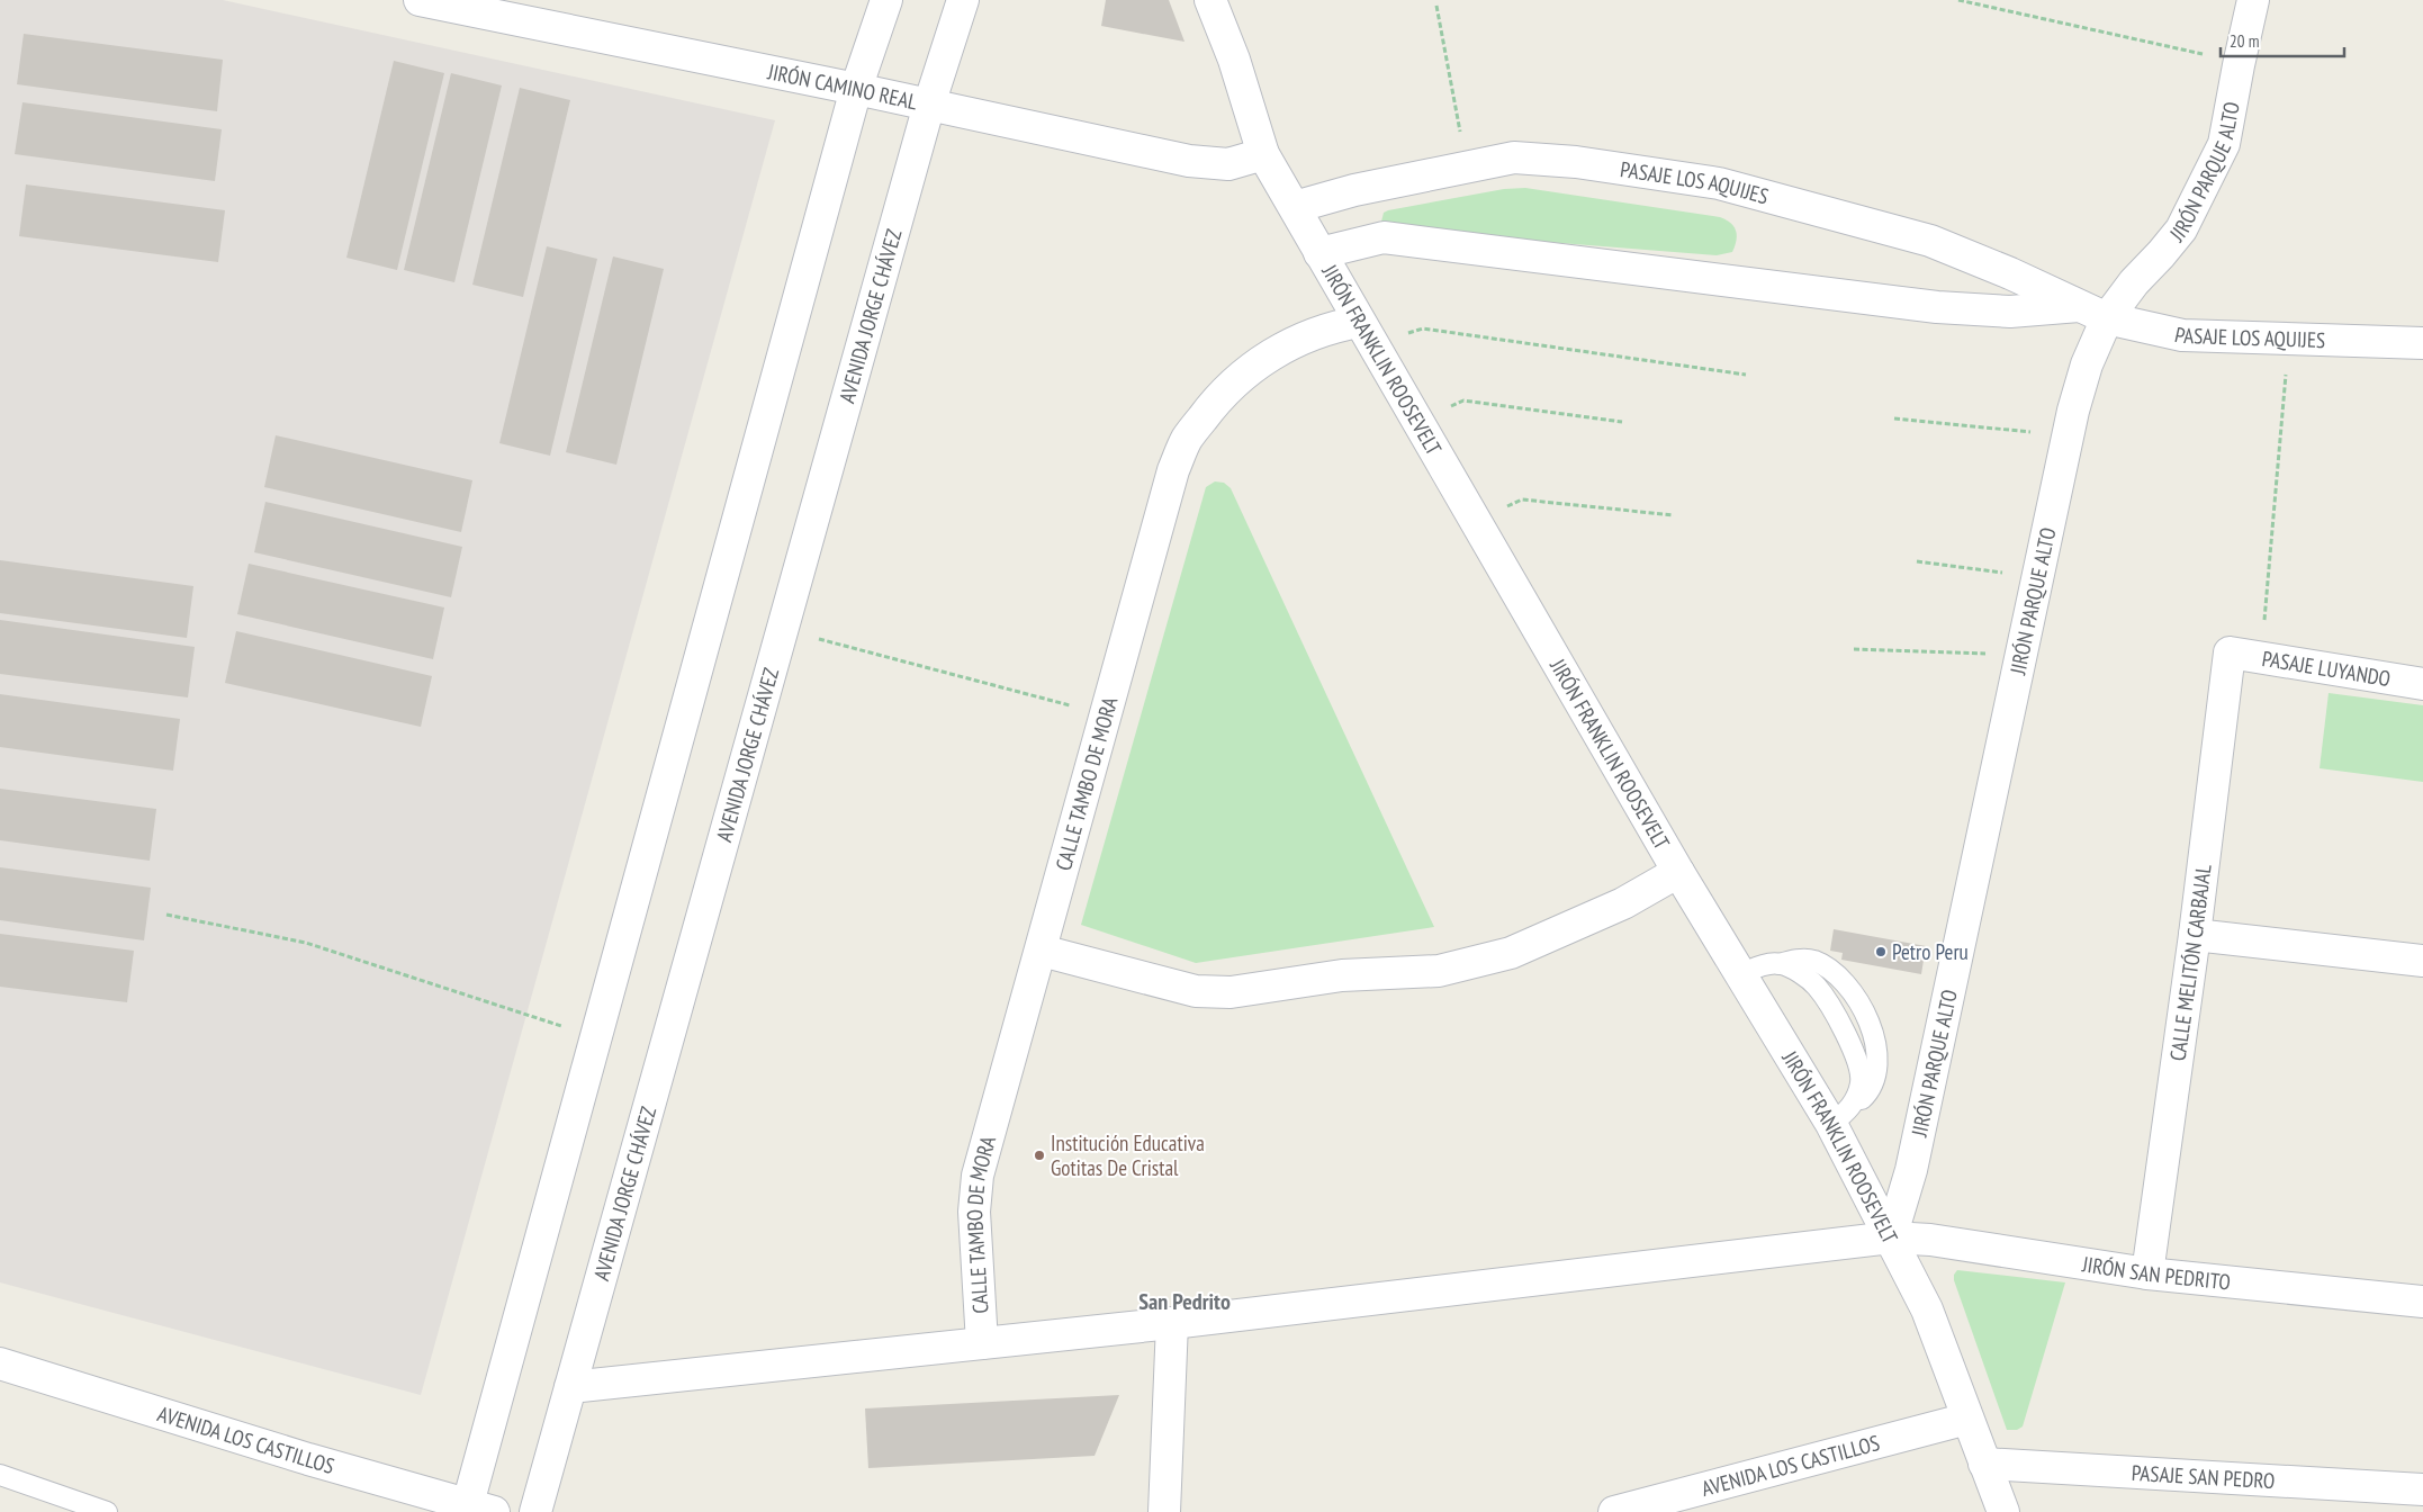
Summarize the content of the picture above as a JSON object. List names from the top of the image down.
{
  "streets": {
    "street": [
      "JIRÓN CAMINO REAL",
      "JIRÓN PARQUE ALTO",
      "PASAJE LOS AQUIJES",
      "AVENIDA JORGE CHÁVEZ",
      "JIRÓN FRANKLIN ROOSEVELT",
      "PASAJE LUYANDO",
      "CALLE TAMBO DE MORA",
      "CALLE MELITÓN CARBAJAL",
      "JIRÓN SAN PEDRITO",
      "AVENIDA LOS CASTILLOS",
      "PASAJE SAN PEDRO"
    ]
  },
  "crossings": [
    ["JIRÓN CAMINO REAL", "AVENIDA JORGE CHÁVEZ"],
    ["JIRÓN CAMINO REAL", "JIRÓN FRANKLIN ROOSEVELT"],
    ["JIRÓN PARQUE ALTO", "PASAJE LOS AQUIJES"],
    ["JIRÓN PARQUE ALTO", "JIRÓN FRANKLIN ROOSEVELT"],
    ["JIRÓN PARQUE ALTO", "JIRÓN SAN PEDRITO"],
    ["PASAJE LOS AQUIJES", "JIRÓN FRANKLIN ROOSEVELT"],
    ["AVENIDA JORGE CHÁVEZ", "JIRÓN SAN PEDRITO"],
    ["JIRÓN FRANKLIN ROOSEVELT", "CALLE TAMBO DE MORA"],
    ["JIRÓN FRANKLIN ROOSEVELT", "JIRÓN SAN PEDRITO"],
    ["JIRÓN FRANKLIN ROOSEVELT", "AVENIDA LOS CASTILLOS"],
    ["JIRÓN FRANKLIN ROOSEVELT", "PASAJE SAN PEDRO"],
    ["PASAJE LUYANDO", "CALLE MELITÓN CARBAJAL"],
    ["CALLE TAMBO DE MORA", "JIRÓN SAN PEDRITO"],
    ["CALLE MELITÓN CARBAJAL", "JIRÓN SAN PEDRITO"]
  ],
  "districts": ["San Pedrito"],
  "places": ["Petro Peru", "Institución Educativa Gotitas De Cristal"],
  "scale_bar": "20 m"
}
